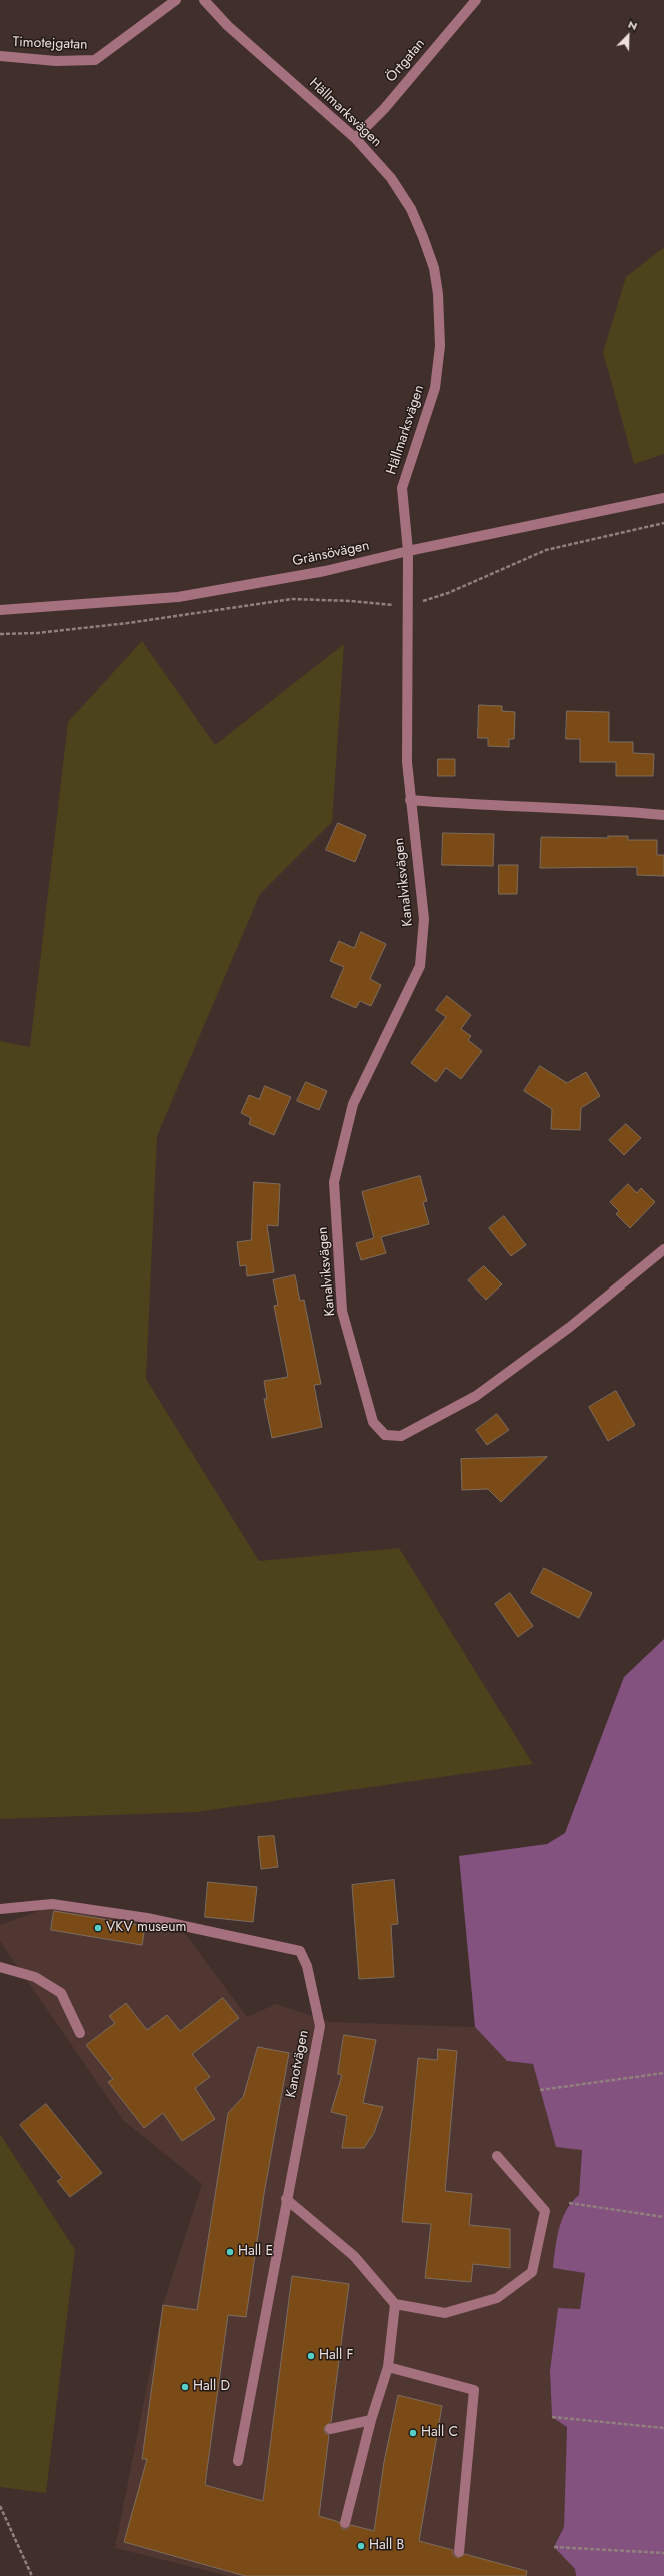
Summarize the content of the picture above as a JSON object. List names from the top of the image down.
{
  "streets": {
    "street": [
      "Timotejgatan",
      "Örtgatan",
      "Hällmarksvägen",
      "Gränsövägen",
      "Kanalviksvägen",
      "Kanotvägen"
    ]
  },
  "crossings": [
    ["Örtgatan", "Hällmarksvägen"],
    ["Hällmarksvägen", "Gränsövägen"],
    ["Hällmarksvägen", "Kanalviksvägen"],
    ["Gränsövägen", "Kanalviksvägen"]
  ],
  "places": [
    "VKV museum",
    "Hall E",
    "Hall F",
    "Hall D",
    "Hall C",
    "Hall B"
  ],
  "north": "top right"
}
